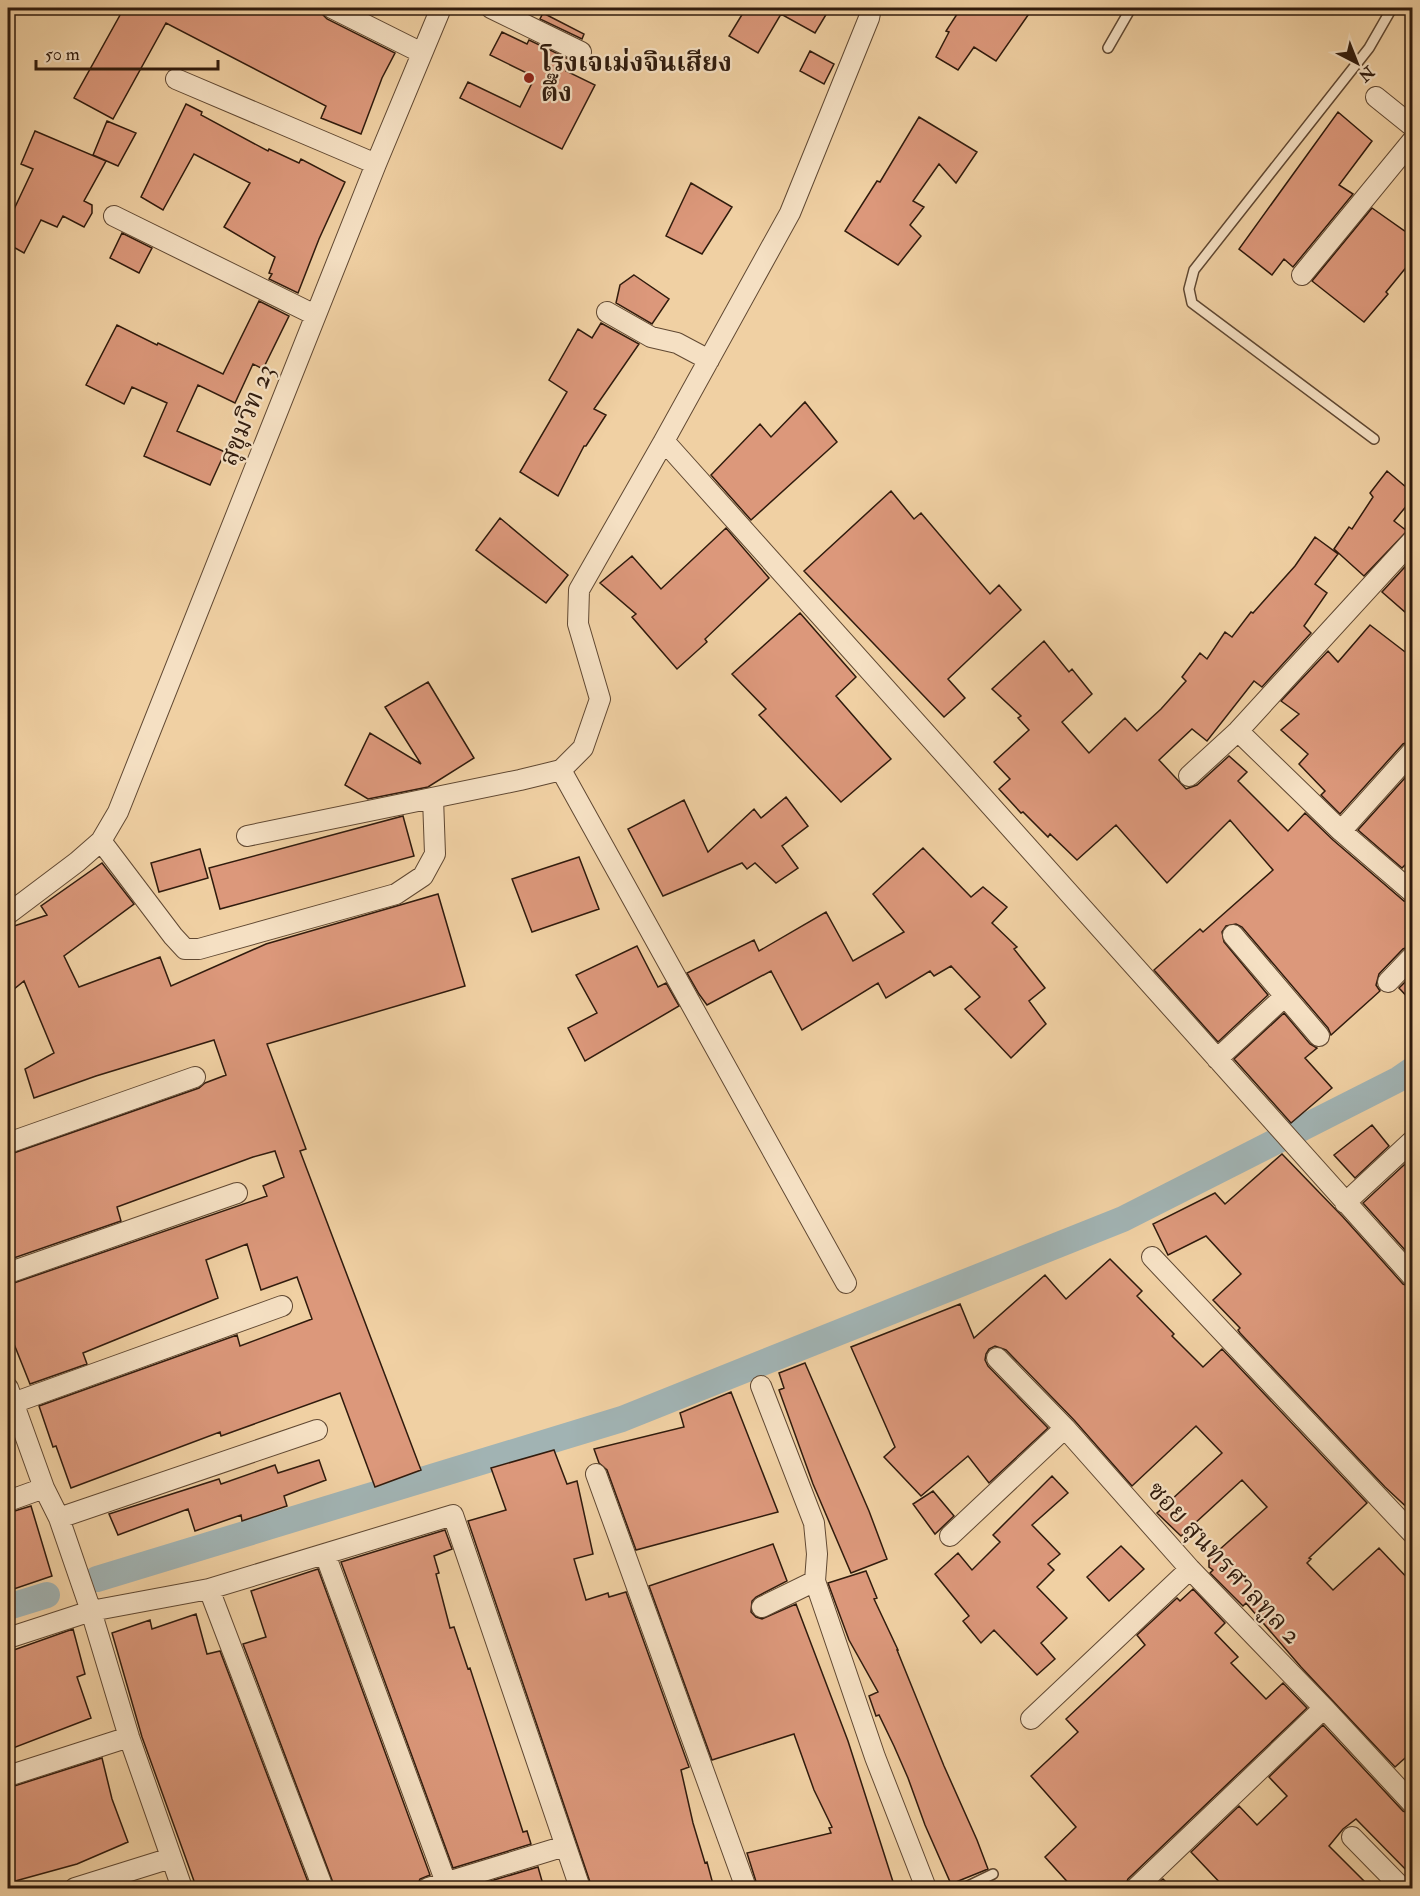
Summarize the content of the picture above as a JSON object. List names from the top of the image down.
{
  "streets": {
    "street": ["สุขุมวิท 23", "ซอย สุนทรศาลทูล 2"]
  },
  "places": ["โรงเจเม่งจินเสียง ตึ๊ง"],
  "scale_bar": "50 m",
  "north": "bottom right"
}
